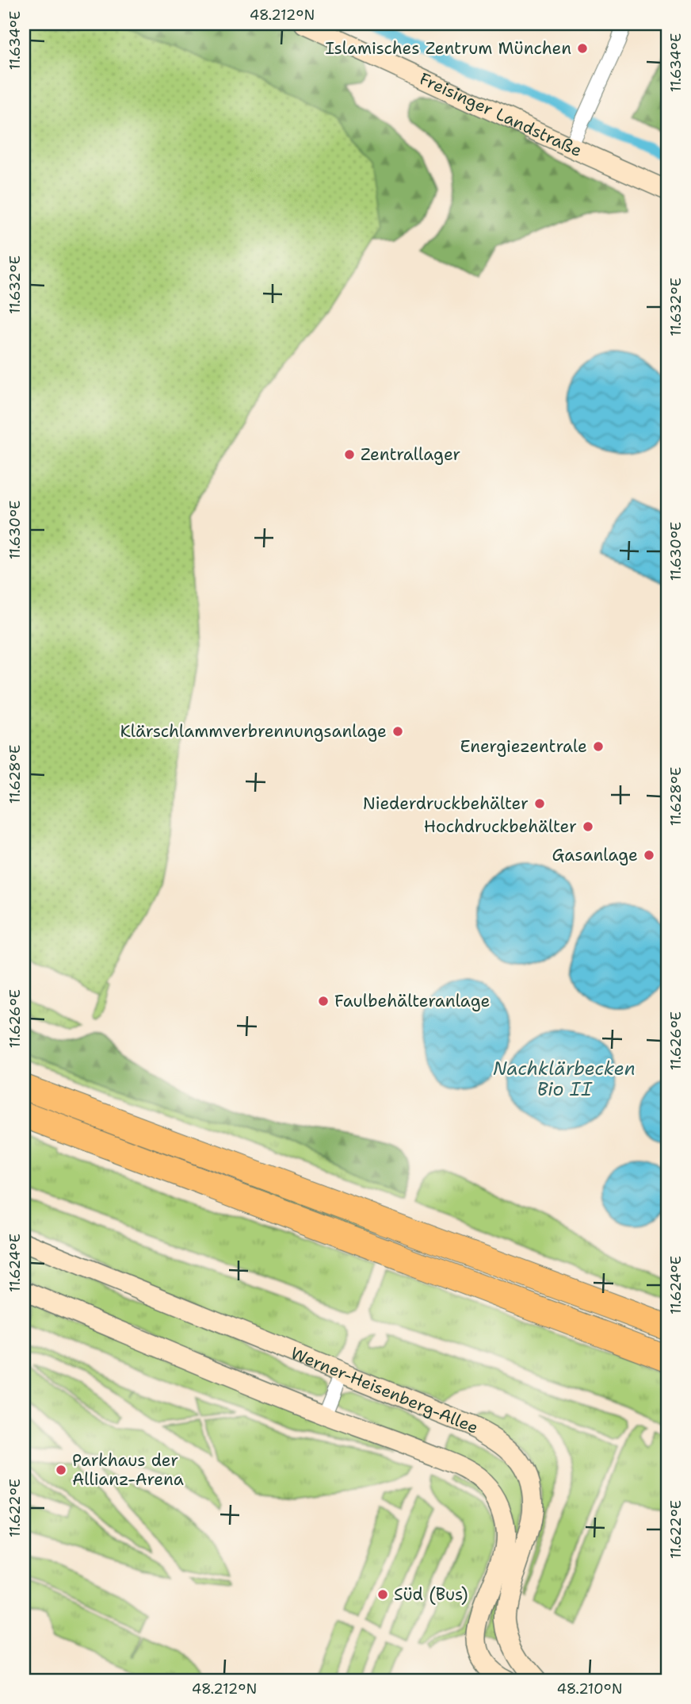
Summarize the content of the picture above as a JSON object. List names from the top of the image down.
{
  "streets": {
    "street": ["Freisinger Landstraße", "Werner-Heisenberg-Allee"]
  },
  "water": ["Nachklärbecken Bio II"],
  "places": [
    "Islamisches Zentrum München",
    "Zentrallager",
    "Klärschlammverbrennungsanlage",
    "Energiezentrale",
    "Niederdruckbehälter",
    "Hochdruckbehälter",
    "Gasanlage",
    "Faulbehälteranlage",
    "Parkhaus der Allianz-Arena",
    "Süd (Bus)"
  ],
  "coordinates": [
    "48.212°N",
    "11.634°E",
    "11.632°E",
    "11.630°E",
    "11.628°E",
    "11.626°E",
    "11.624°E",
    "11.622°E",
    "48.210°N"
  ]
}
